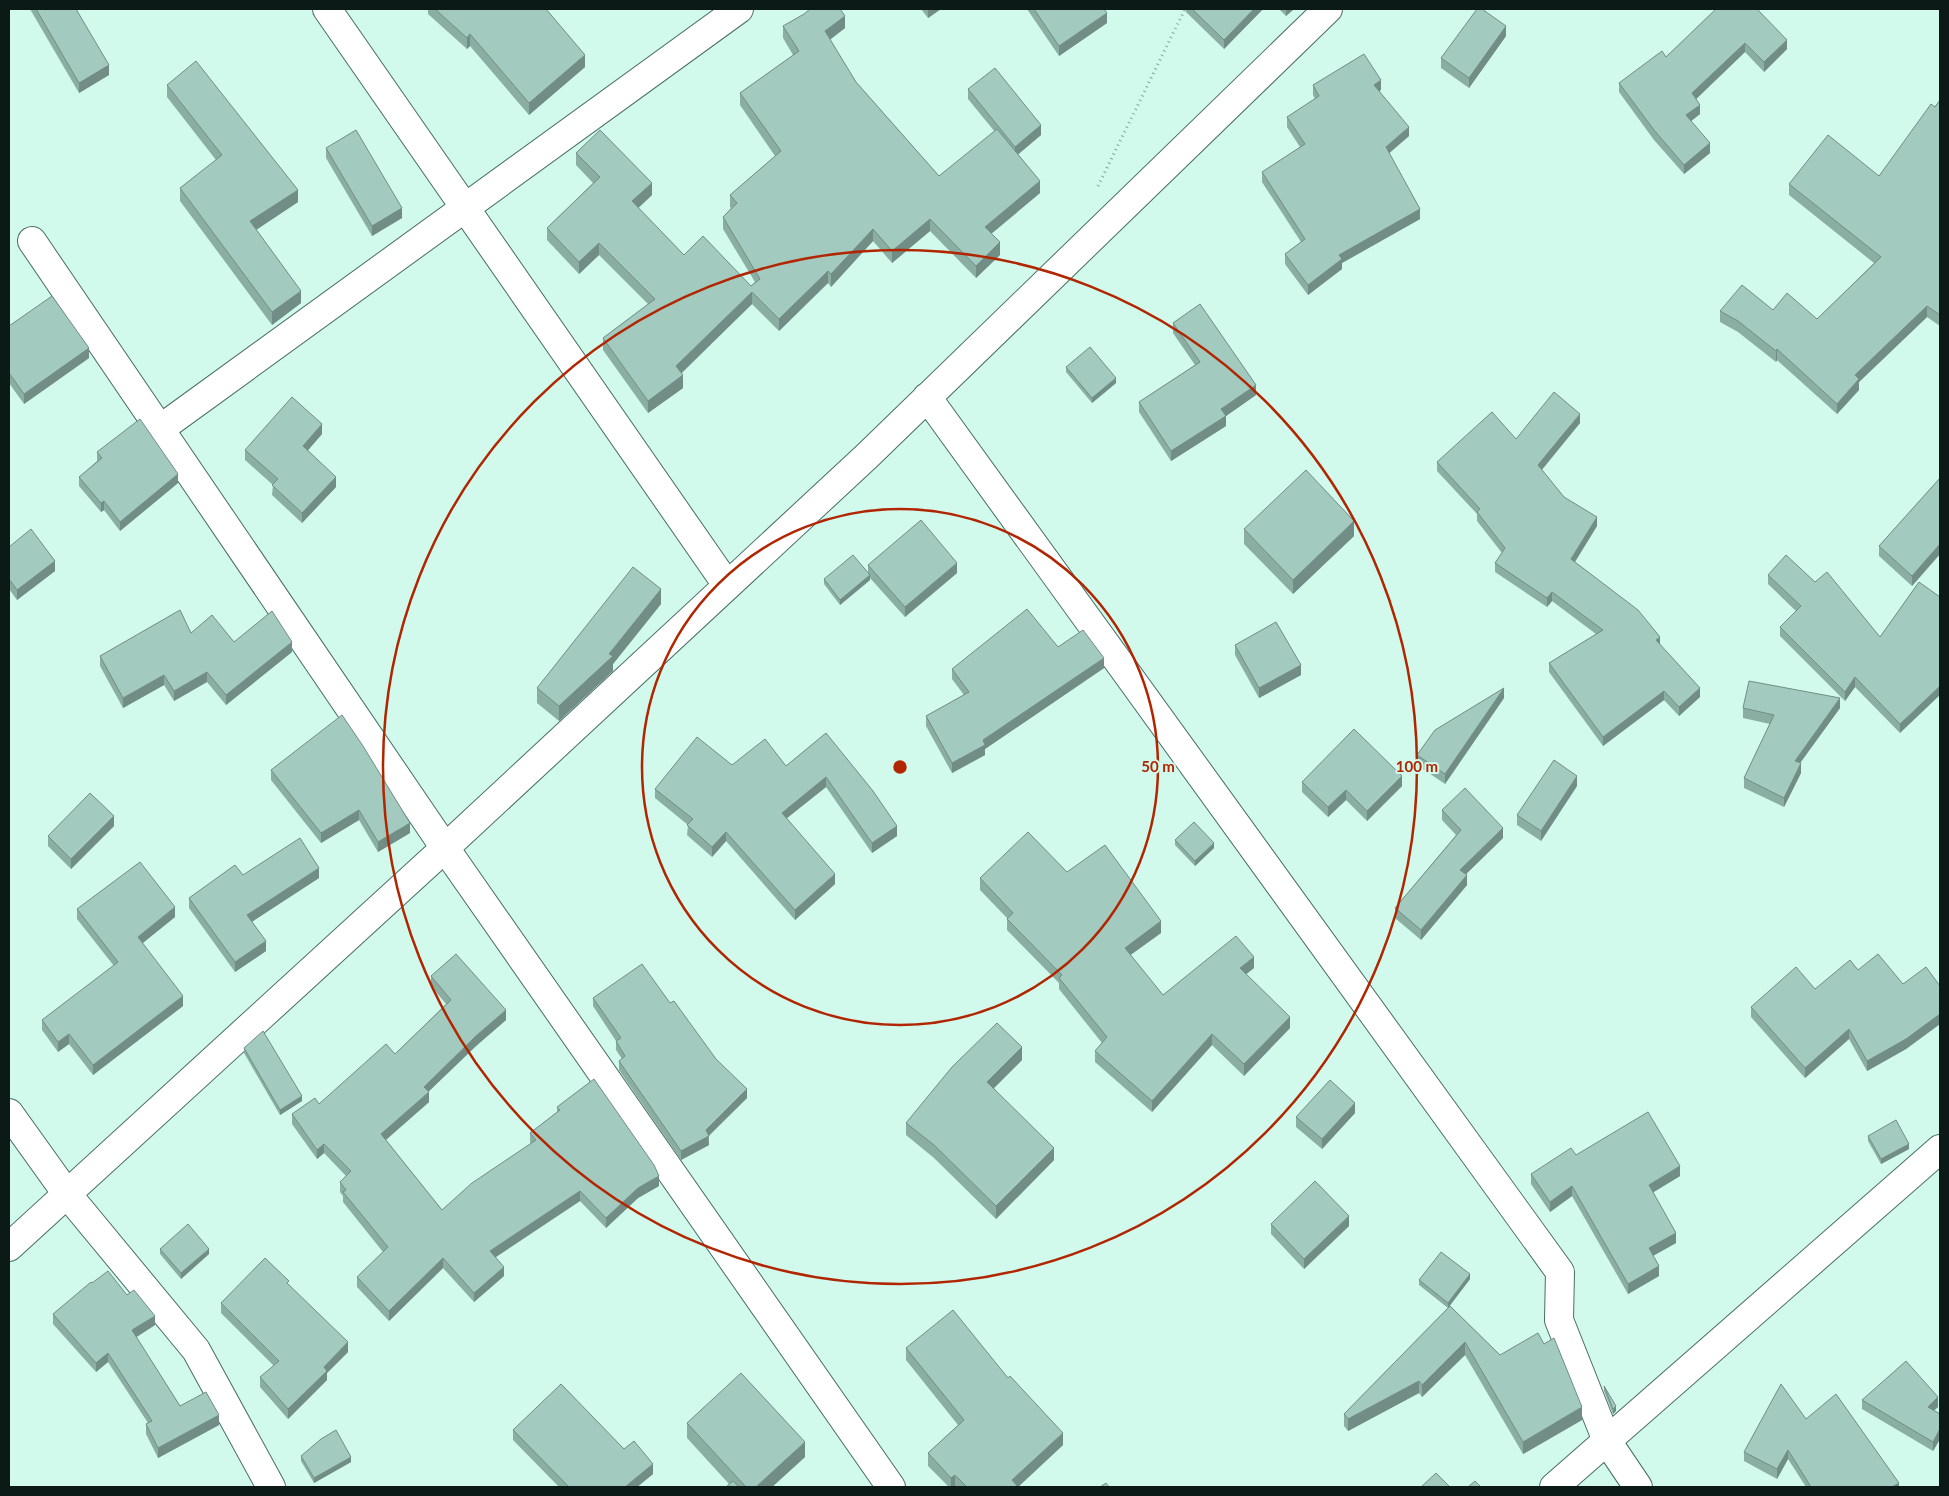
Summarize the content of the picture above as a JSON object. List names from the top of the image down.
{
  "rings": ["50 m", "100 m"]
}
